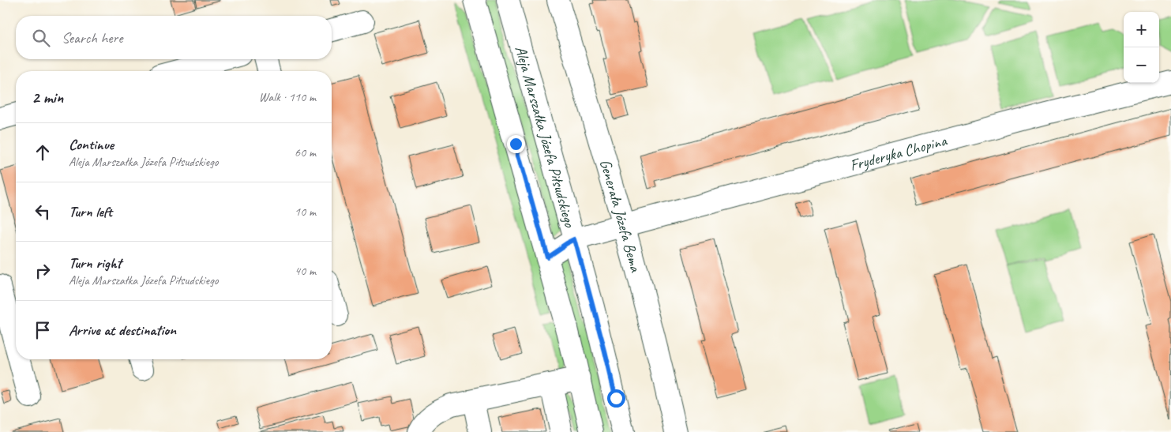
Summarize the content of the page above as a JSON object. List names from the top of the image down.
{
  "streets": {
    "street": ["Aleja Marszałka Józefa Piłsudskiego", "Fryderyka Chopina", "Generała Józefa Bema"]
  },
  "crossings": [
    ["Aleja Marszałka Józefa Piłsudskiego", "Fryderyka Chopina"],
    ["Fryderyka Chopina", "Generała Józefa Bema"]
  ],
  "page": {
    "map_buttons": ["+", "−"],
    "search": "Search here",
    "heading": ["2 min", "Walk · 110 m"],
    "list": [
      ["Continue", "Aleja Marszałka Józefa Piłsudskiego", "60 m"],
      ["Turn left", "10 m"],
      ["Turn right", "Aleja Marszałka Józefa Piłsudskiego", "40 m"],
      "Arrive at destination"
    ]
  }
}
